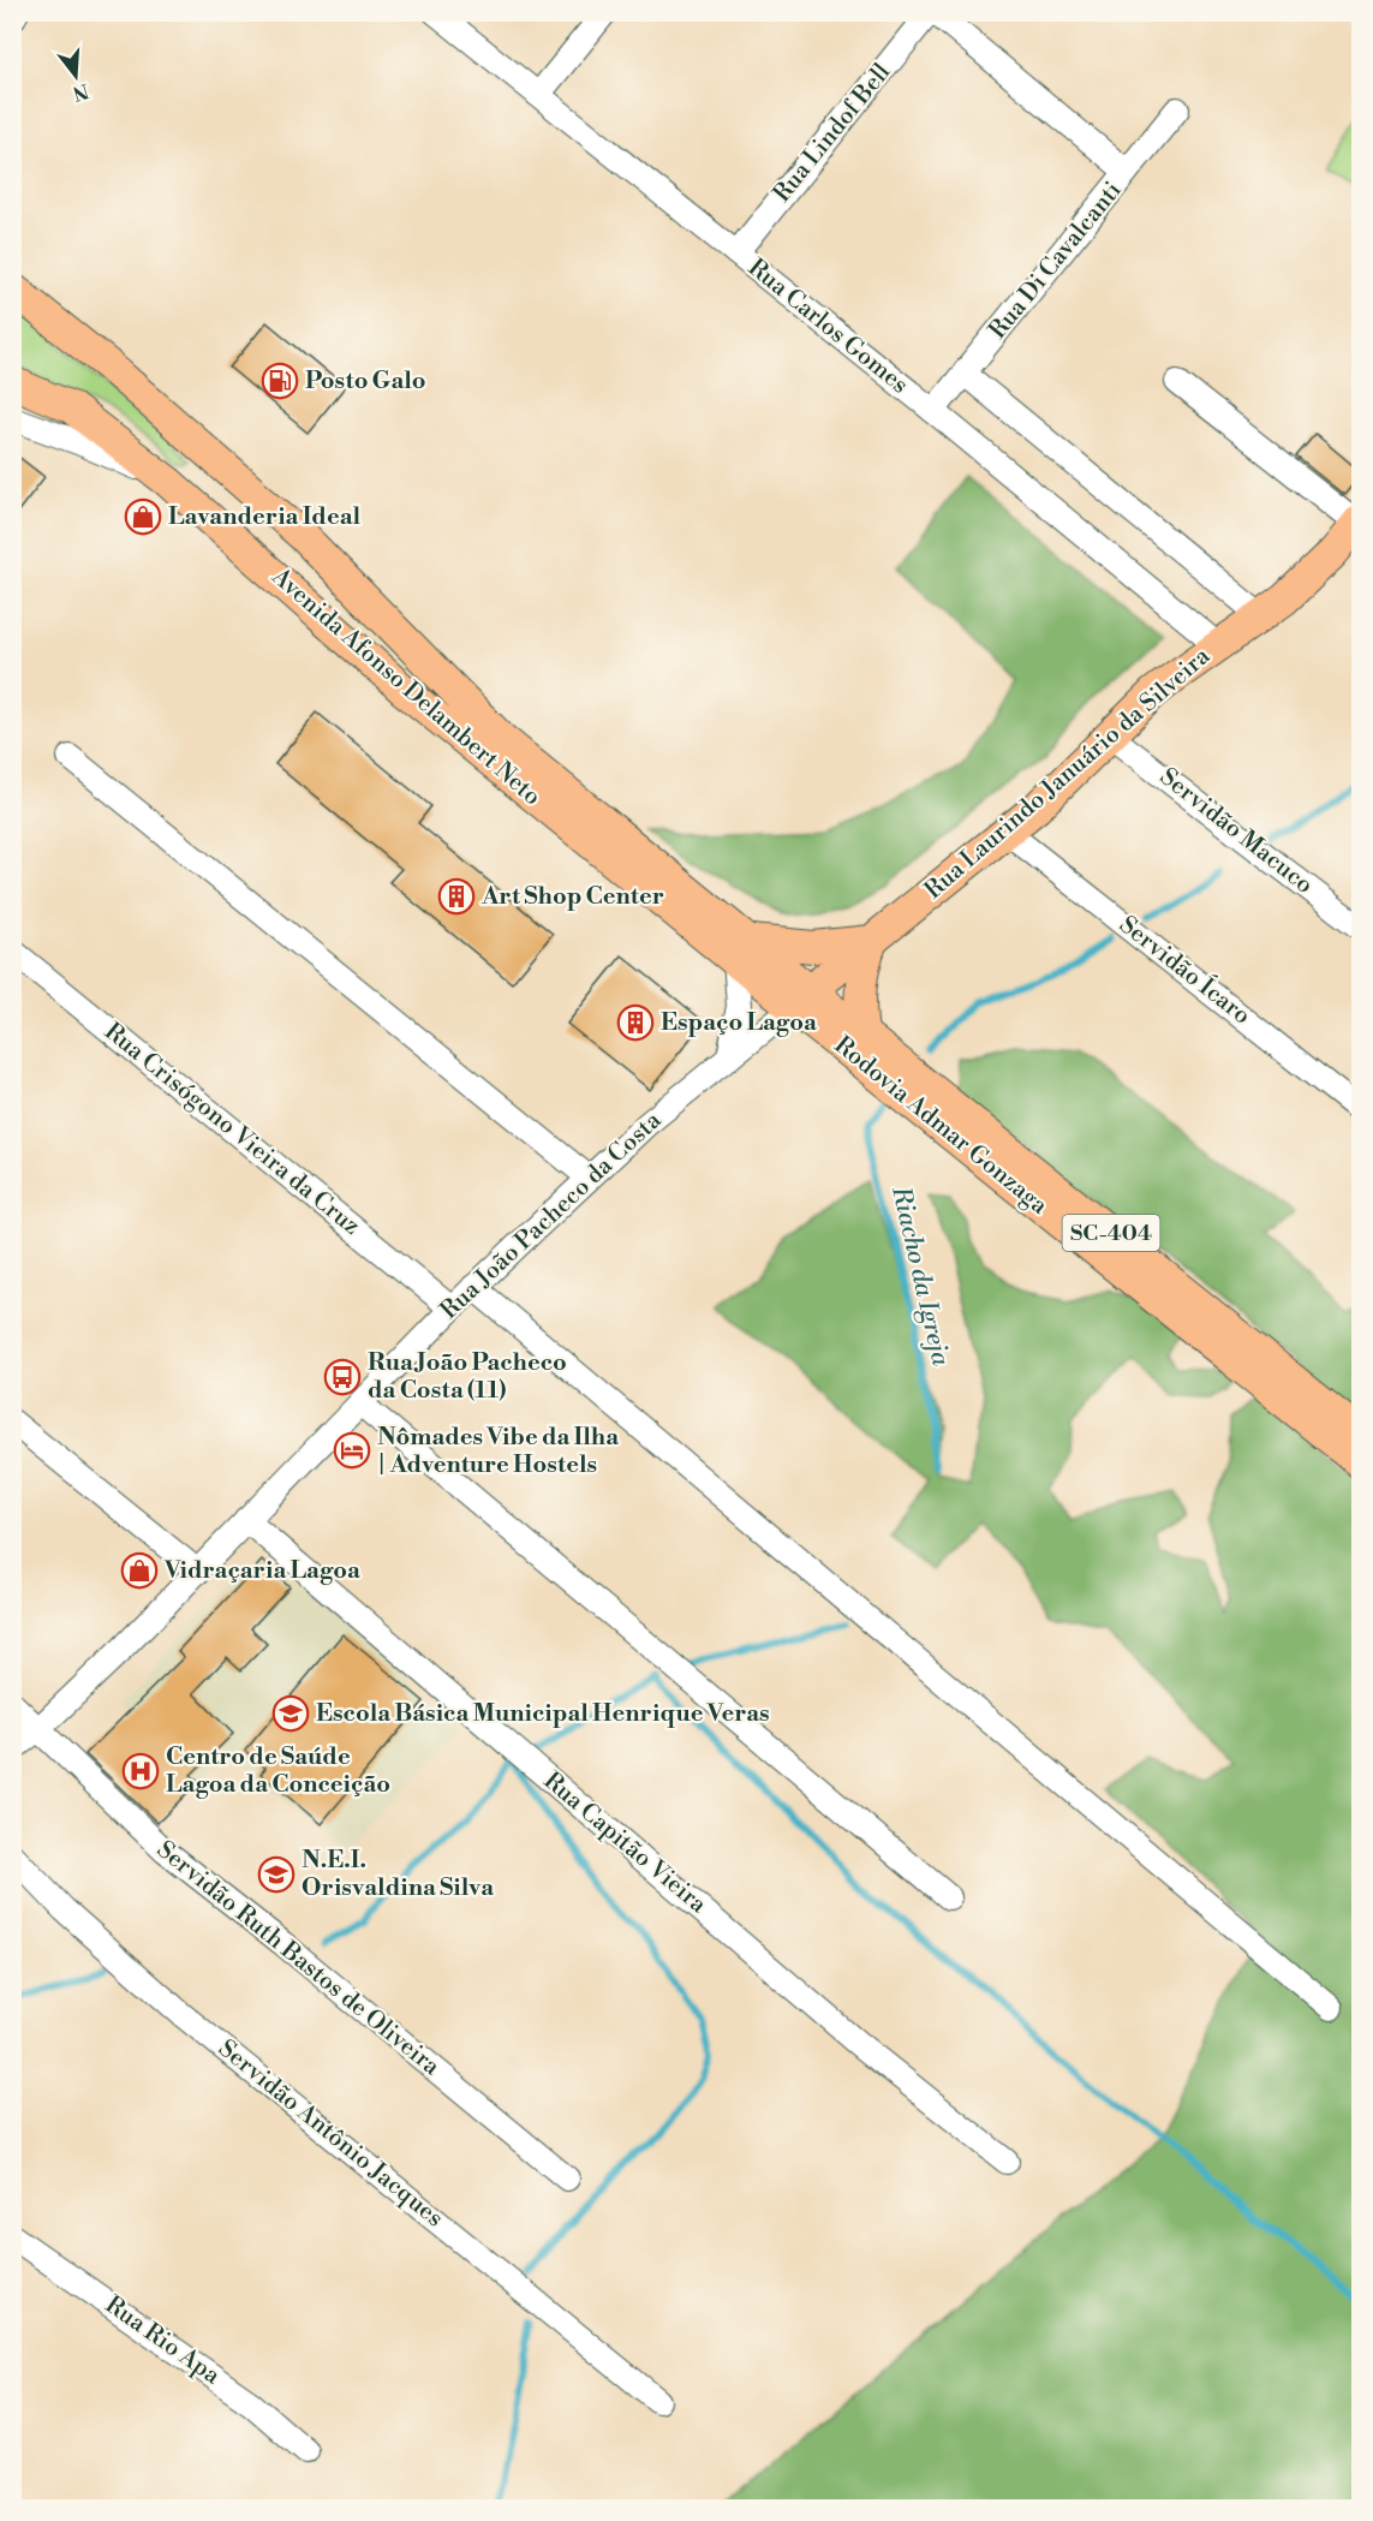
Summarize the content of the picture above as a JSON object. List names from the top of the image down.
{
  "streets": {
    "main road": [
      "Avenida Afonso Delambert Neto",
      "Rua Laurindo Januário da Silveira",
      "Rodovia Admar Gonzaga",
      "SC-404"
    ],
    "street": [
      "Rua Lindof Bell",
      "Rua Di Cavalcanti",
      "Rua Carlos Gomes",
      "Servidão Macuco",
      "Servidão Ícaro",
      "Rua Crisógono Vieira da Cruz",
      "Rua João Pacheco da Costa",
      "Rua Capitão Vieira",
      "Servidão Ruth Bastos de Oliveira",
      "Servidão Antônio Jacques",
      "Rua Rio Apa"
    ]
  },
  "crossings": [
    ["Rua Lindof Bell", "Rua Carlos Gomes"],
    ["Rua Di Cavalcanti", "Rua Carlos Gomes"],
    ["Rua Carlos Gomes", "Rua Laurindo Januário da Silveira"],
    ["Avenida Afonso Delambert Neto", "Rua Laurindo Januário da Silveira"],
    ["Avenida Afonso Delambert Neto", "Rodovia Admar Gonzaga"],
    ["Avenida Afonso Delambert Neto", "Rua João Pacheco da Costa"],
    ["Rua Laurindo Januário da Silveira", "Servidão Macuco"],
    ["Rua Laurindo Januário da Silveira", "Servidão Ícaro"],
    ["Rua Laurindo Januário da Silveira", "Rodovia Admar Gonzaga"],
    ["Rua Laurindo Januário da Silveira", "Rua João Pacheco da Costa"],
    ["Rodovia Admar Gonzaga", "Rua João Pacheco da Costa"],
    ["Rua Crisógono Vieira da Cruz", "Rua João Pacheco da Costa"],
    ["Rua João Pacheco da Costa", "Rua Capitão Vieira"],
    ["Rua João Pacheco da Costa", "Servidão Ruth Bastos de Oliveira"]
  ],
  "water": ["Riacho da Igreja"],
  "places": {
    "fuel station": ["Posto Galo"],
    "shop": ["Lavanderia Ideal", "Vidraçaria Lagoa"],
    "building": ["Art Shop Center", "Espaço Lagoa"],
    "bus stop": ["Rua João Pacheco da Costa (11)"],
    "hotel": ["Nômades Vibe da Ilha | Adventure Hostels"],
    "school or university": ["Escola Básica Municipal Henrique Veras", "N.E.I. Orisvaldina Silva"],
    "hospital": ["Centro de Saúde Lagoa da Conceição"]
  },
  "north": "bottom"
}
